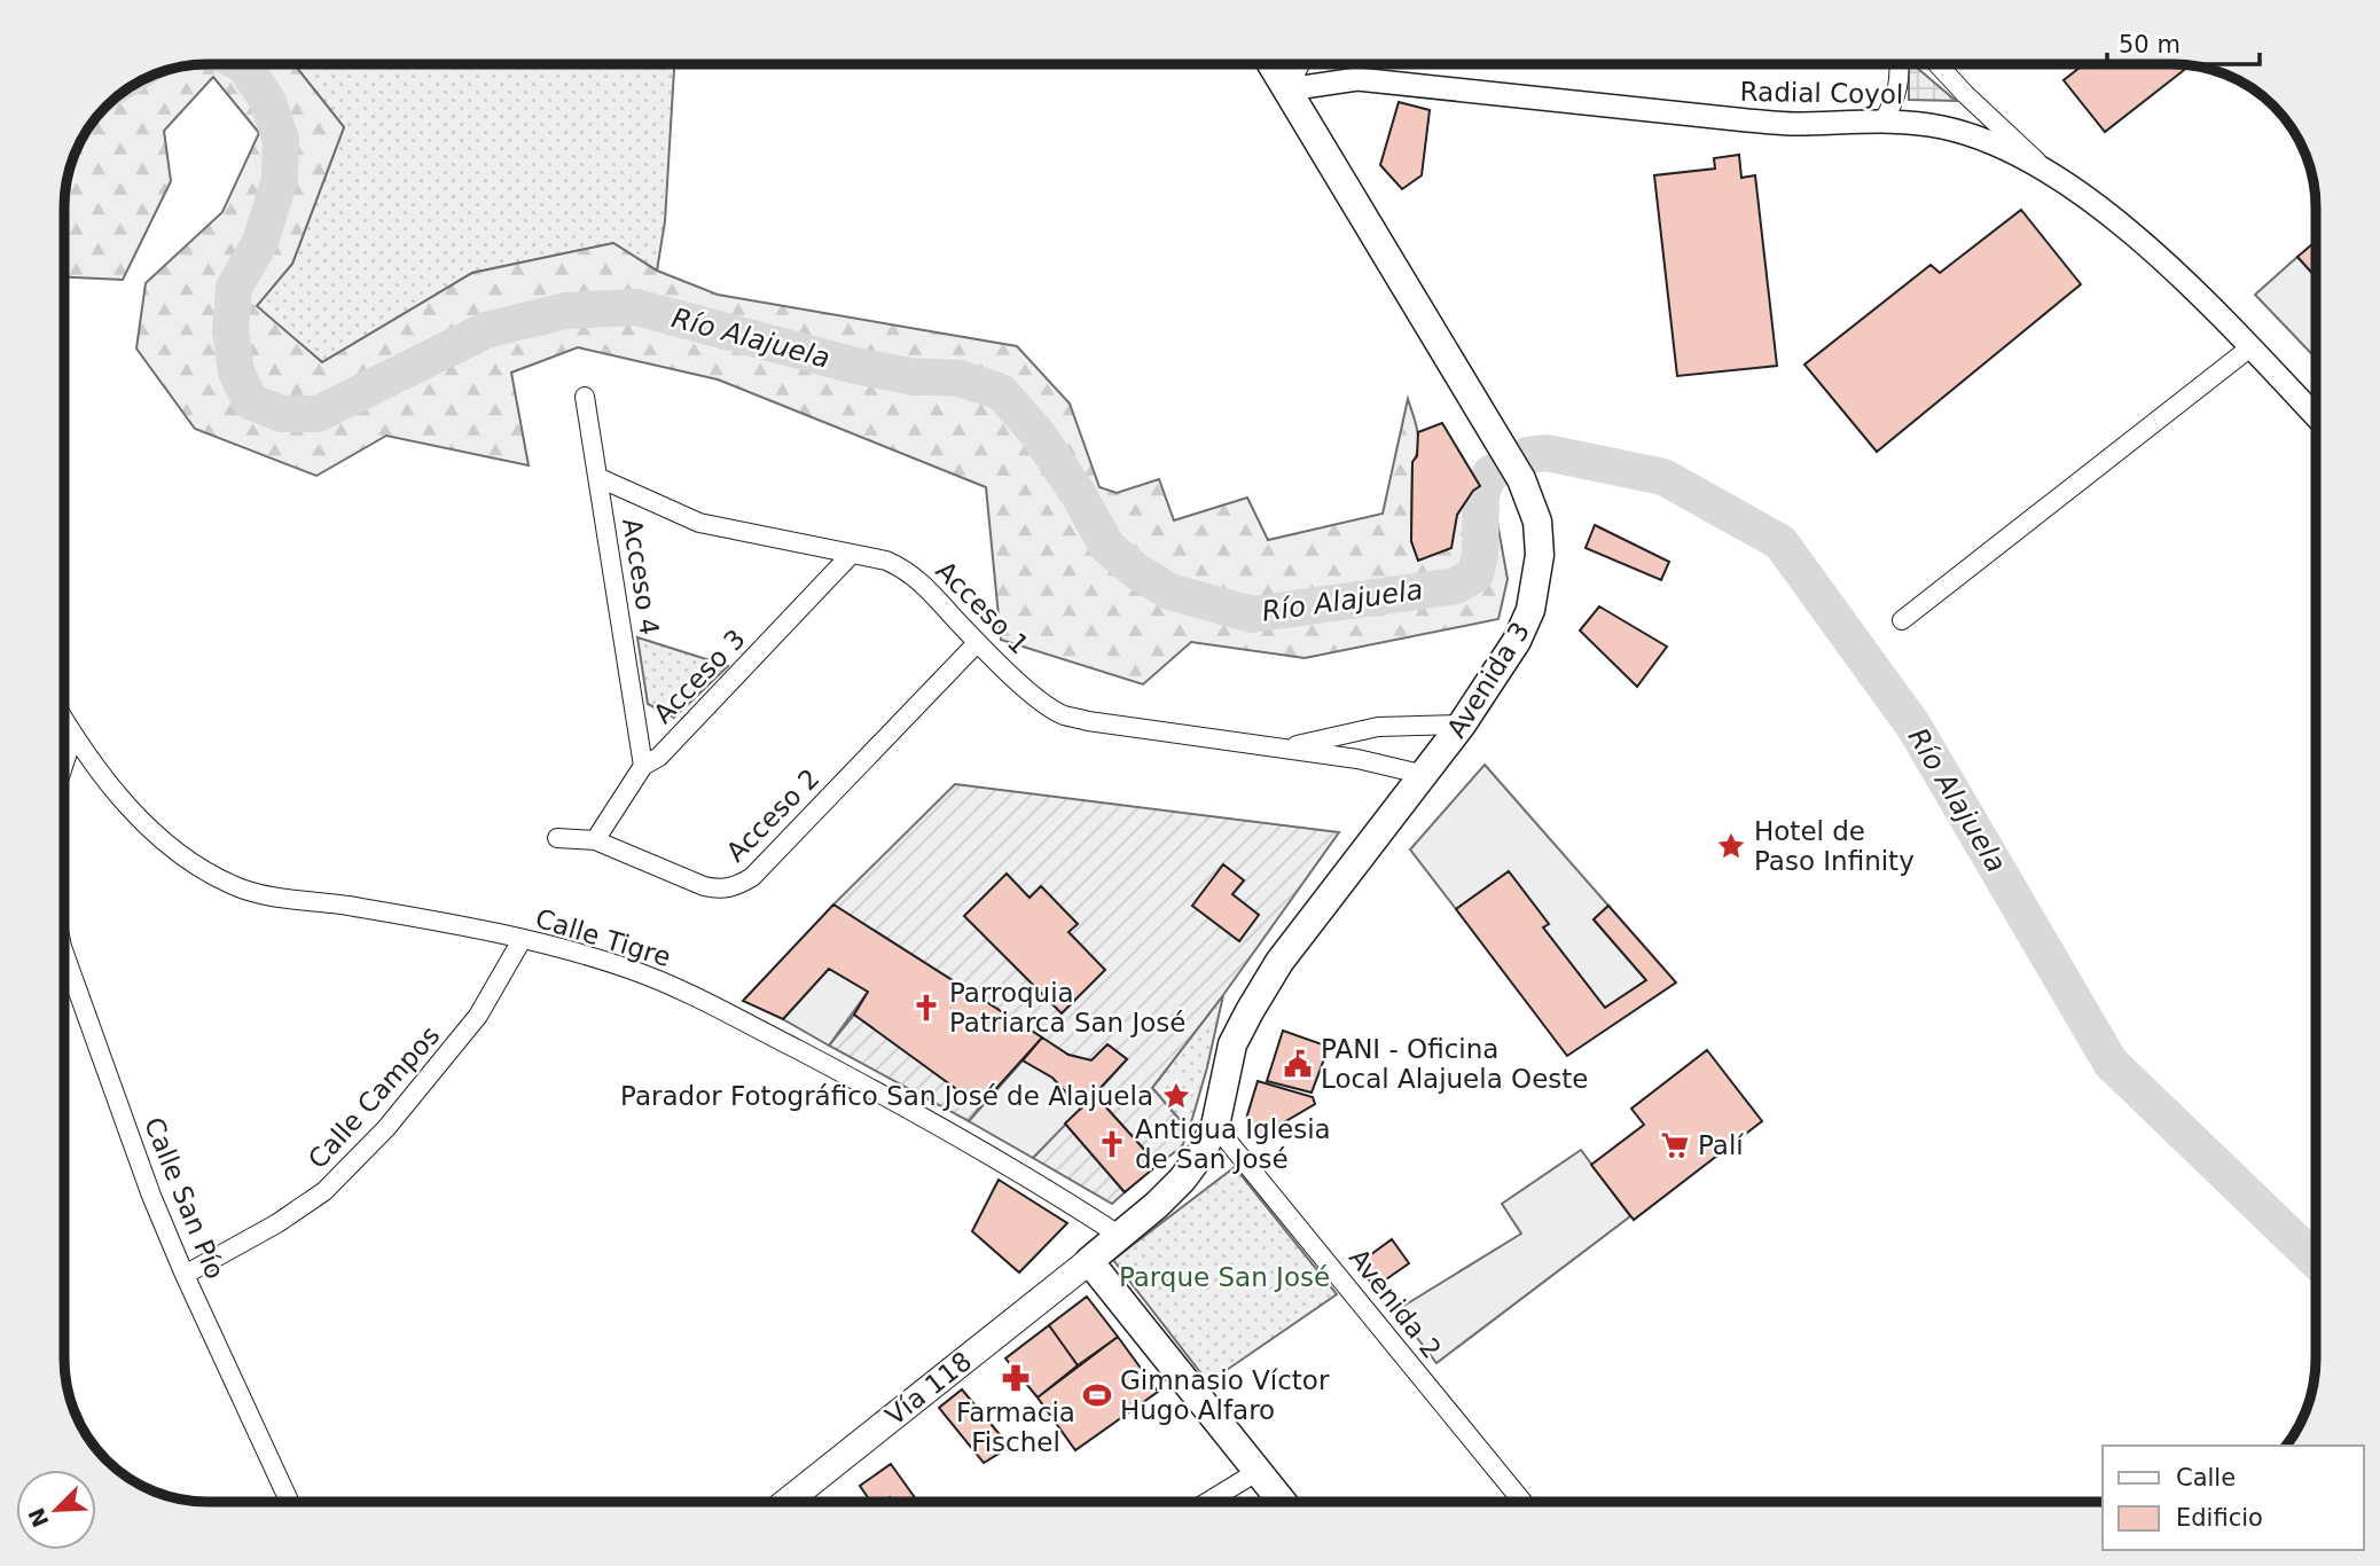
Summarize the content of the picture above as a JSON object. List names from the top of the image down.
{
  "streets": {
    "main road": ["Avenida 3", "Vía 118"],
    "street": [
      "Radial Coyol",
      "Acceso 4",
      "Acceso 1",
      "Acceso 3",
      "Acceso 2",
      "Calle Tigre",
      "Calle Campos",
      "Calle San Pío",
      "Avenida 2"
    ]
  },
  "crossings": [
    ["Radial Coyol", "Avenida 3"],
    ["Acceso 4", "Acceso 1"],
    ["Acceso 4", "Acceso 3"],
    ["Acceso 1", "Acceso 3"],
    ["Acceso 1", "Avenida 3"],
    ["Acceso 1", "Acceso 2"],
    ["Acceso 3", "Acceso 2"],
    ["Avenida 3", "Calle Tigre"],
    ["Avenida 3", "Avenida 2"],
    ["Avenida 3", "Vía 118"],
    ["Calle Tigre", "Calle Campos"],
    ["Calle Campos", "Calle San Pío"]
  ],
  "water": ["Río Alajuela"],
  "parks": ["Parque San José"],
  "places": {
    "place": ["Hotel de Paso Infinity", "Parador Fotográfico San José de Alajuela"],
    "church": ["Parroquia Patriarca San José", "Antigua Iglesia de San José"],
    "public building": ["PANI - Oficina Local Alajuela Oeste"],
    "supermarket": ["Palí"],
    "pharmacy": ["Farmacia Fischel"],
    "sports": ["Gimnasio Víctor Hugo Alfaro"]
  },
  "legend": ["Calle", "Edificio"],
  "scale_bar": "50 m",
  "north": "bottom left"
}
